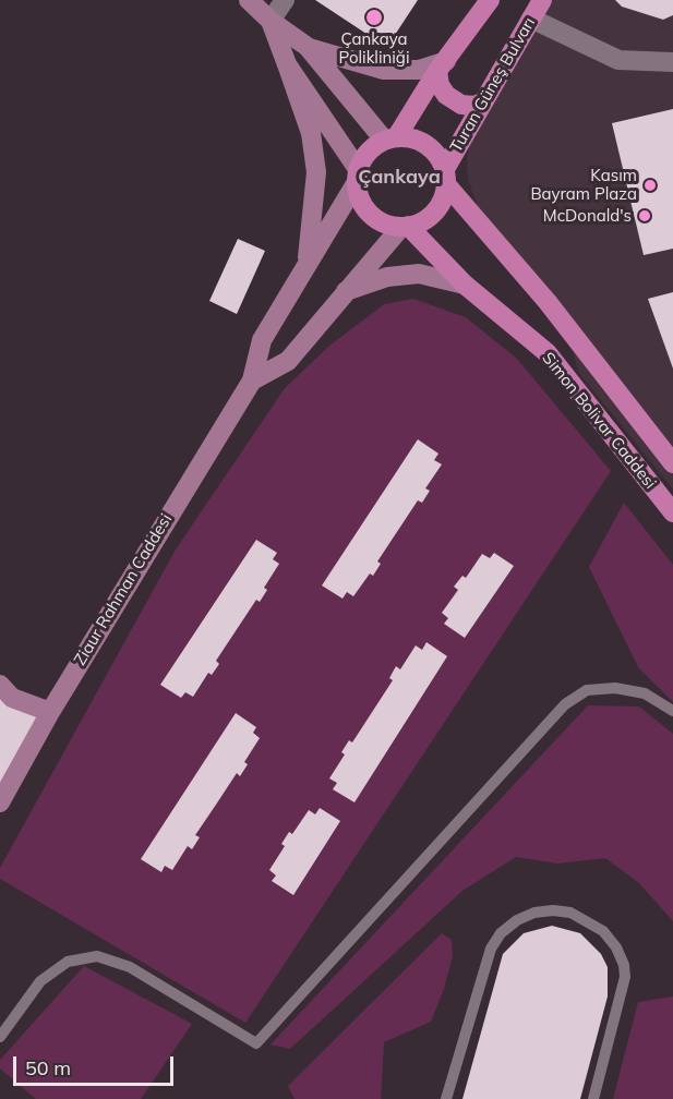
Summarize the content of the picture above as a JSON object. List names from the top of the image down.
{
  "streets": {
    "main road": ["Turan Güneş Bulvarı", "Simon Bolivar Caddesi", "Ziaur Rahman Caddesi"]
  },
  "crossings": [
    ["Turan Güneş Bulvarı", "Simon Bolivar Caddesi"],
    ["Turan Güneş Bulvarı", "Ziaur Rahman Caddesi"],
    ["Simon Bolivar Caddesi", "Ziaur Rahman Caddesi"]
  ],
  "districts": ["Çankaya"],
  "places": ["Çankaya Polikliniği", "Kasım Bayram Plaza", "McDonald's"],
  "scale_bar": "50 m"
}
